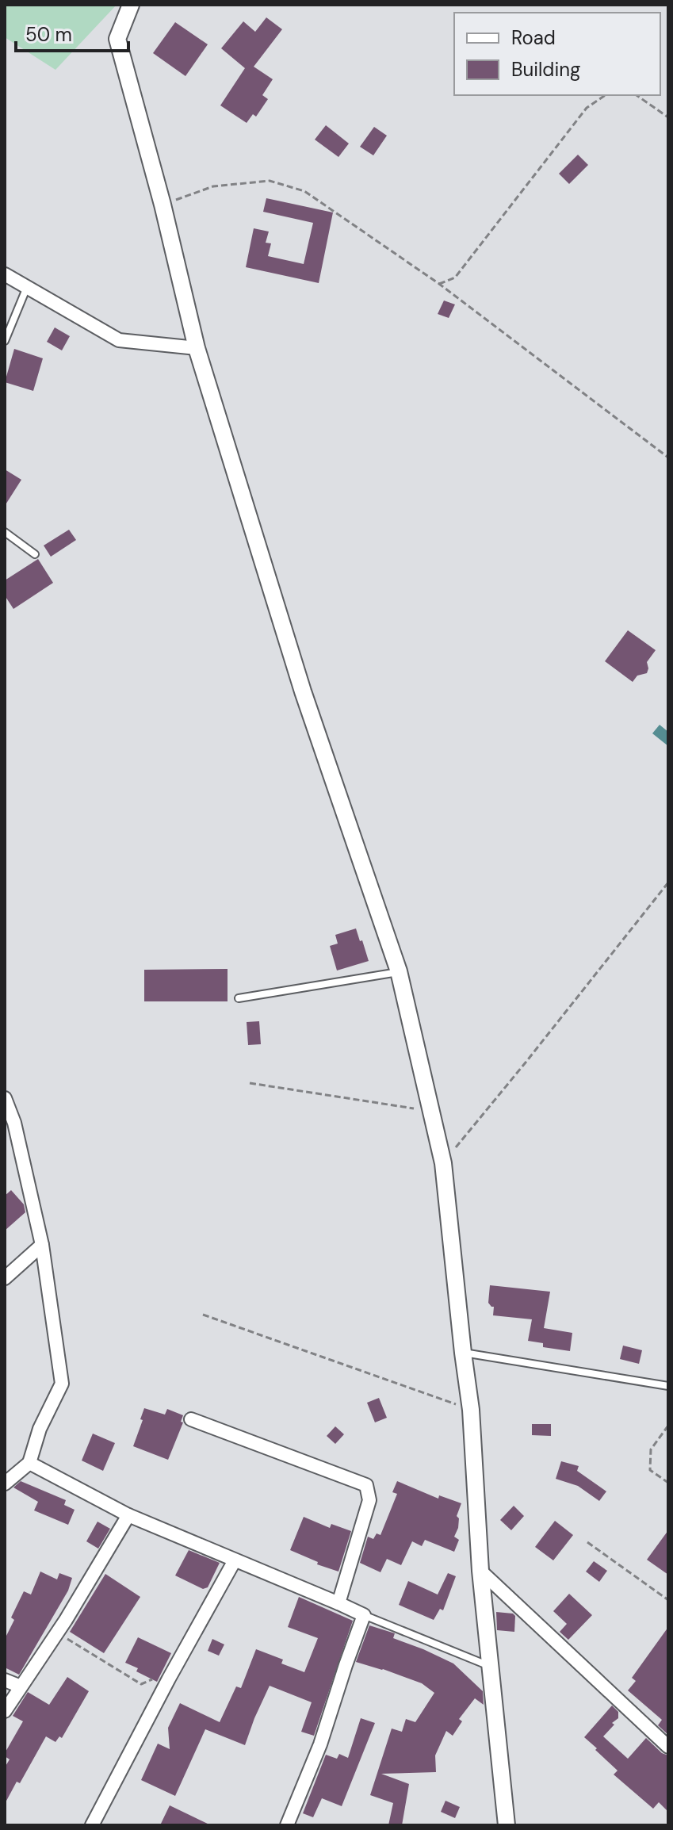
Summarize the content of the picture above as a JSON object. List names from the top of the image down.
{
  "legend": ["Road", "Building"],
  "scale_bar": "50 m"
}
